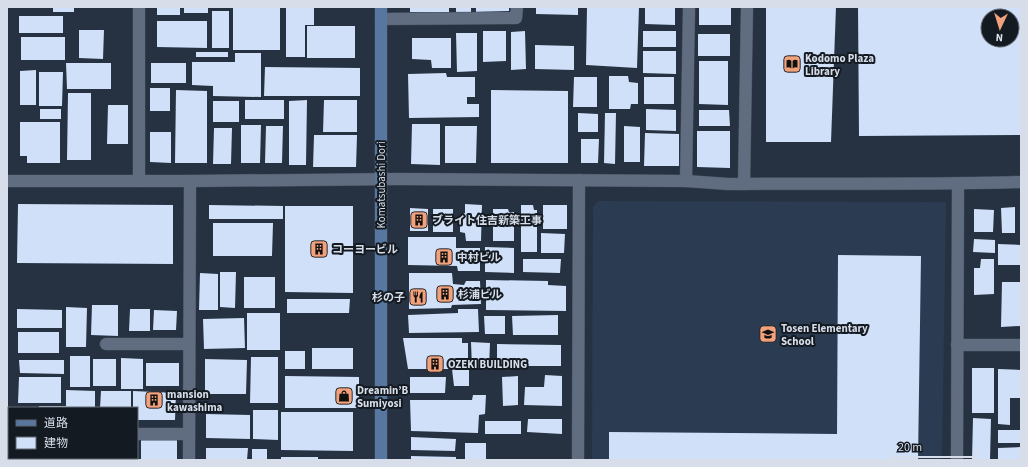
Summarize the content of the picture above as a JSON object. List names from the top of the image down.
{
  "streets": {
    "street": ["Komatsubashi Dori"]
  },
  "places": {
    "library": ["Kodomo Plaza Library"],
    "building": [
      "ブライト住吉新築工事",
      "コーヨービル",
      "中村ビル",
      "杉浦ビル",
      "OZEKI BUILDING",
      "mansion kawashima"
    ],
    "restaurant": ["杉の子"],
    "school or university": ["Tosen Elementary School"],
    "shop": ["Dreamin’B Sumiyosi"]
  },
  "legend": ["道路", "建物"],
  "scale_bar": "20 m",
  "north": "bottom"
}
